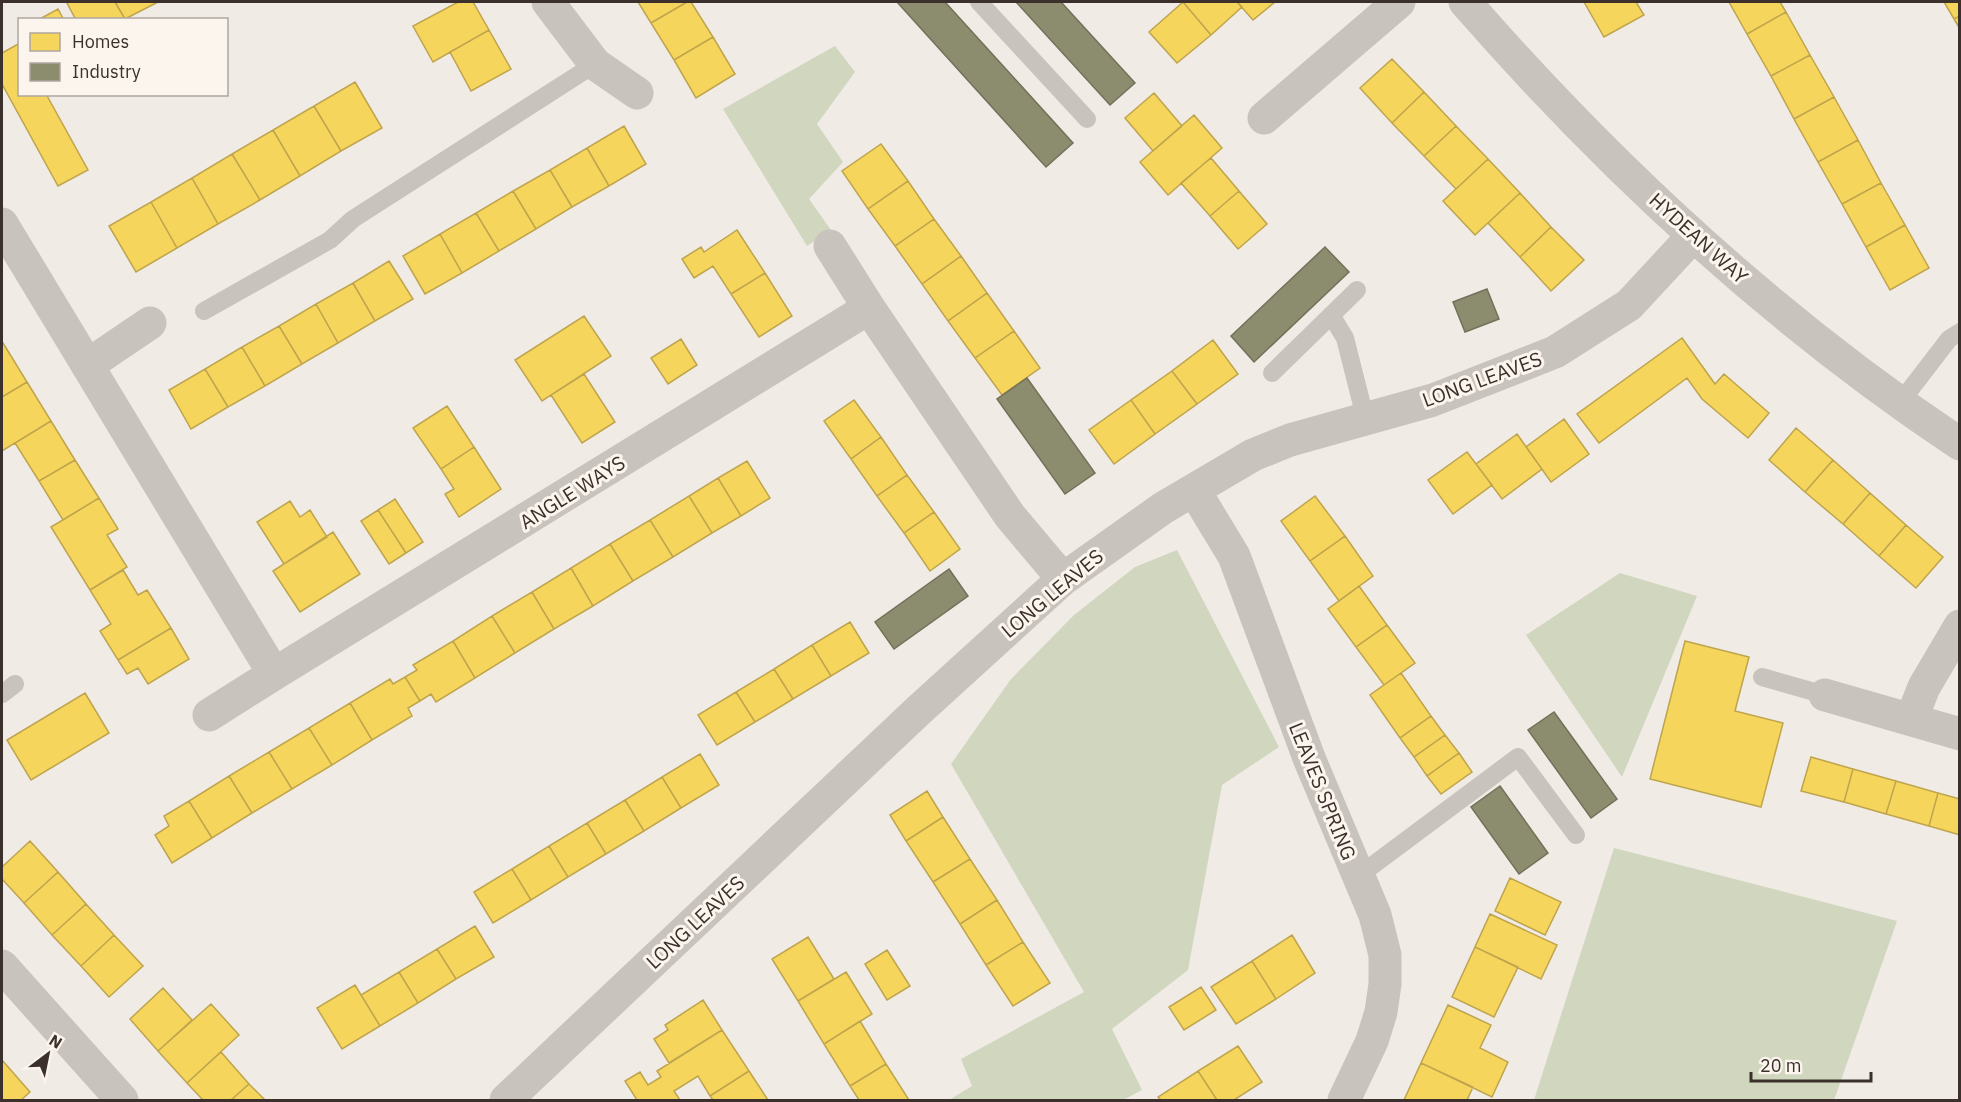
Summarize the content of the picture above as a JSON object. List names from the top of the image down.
{
  "streets": {
    "street": [
      "HYDEAN WAY",
      "LONG LEAVES",
      "ANGLE WAYS",
      "LEAVES SPRING"
    ]
  },
  "crossings": [
    ["HYDEAN WAY", "LONG LEAVES"],
    ["LONG LEAVES", "LEAVES SPRING"]
  ],
  "legend": ["Homes", "Industry"],
  "scale_bar": "20 m",
  "north": "top right"
}
